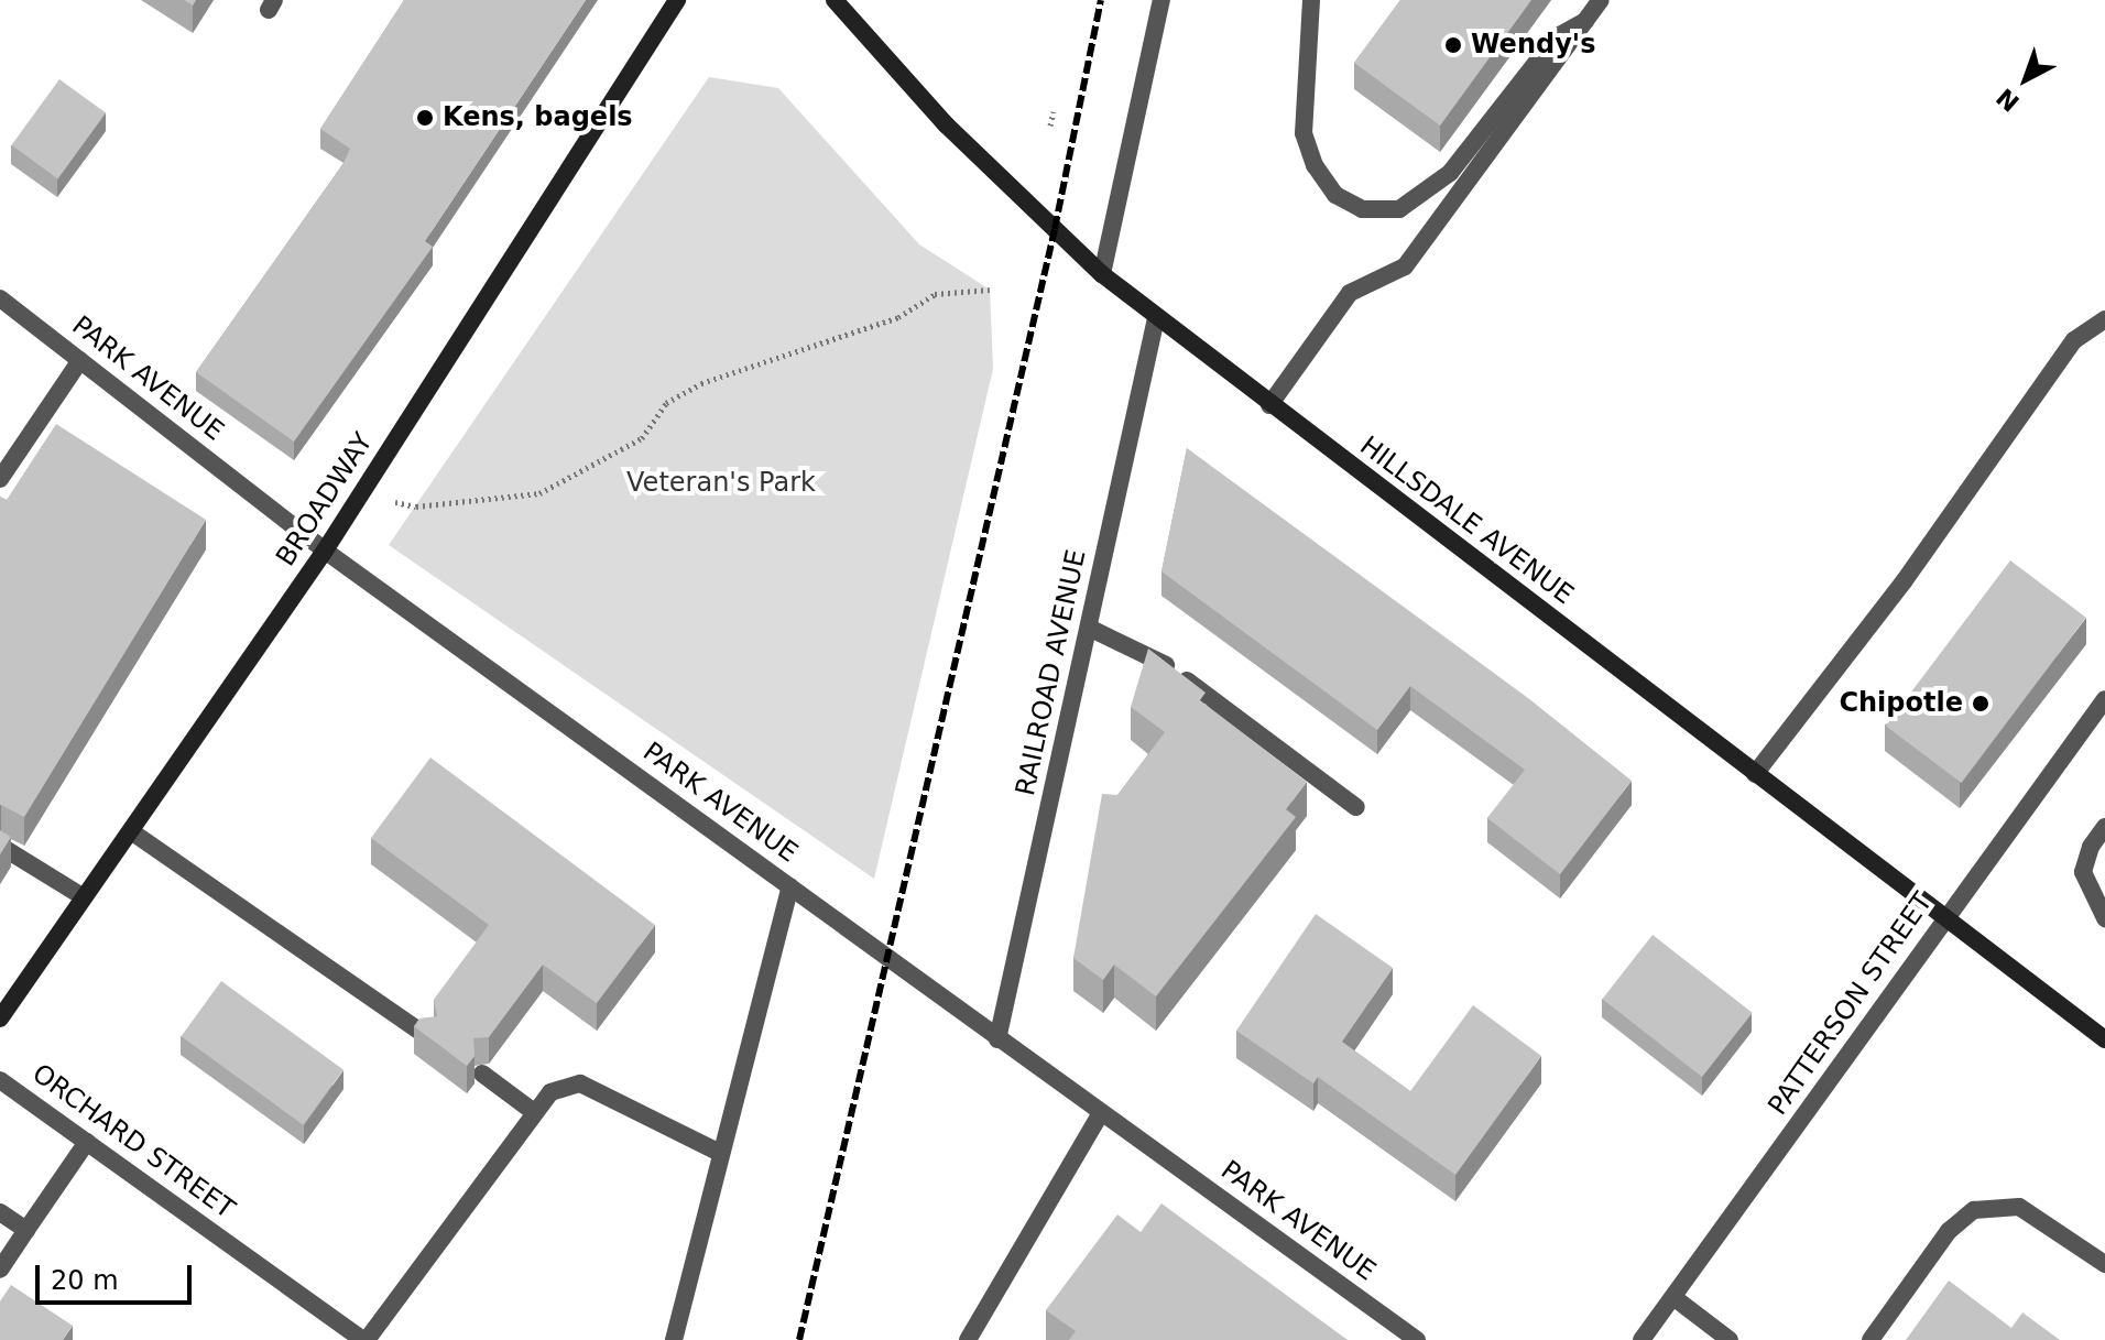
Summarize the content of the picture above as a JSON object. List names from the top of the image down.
{
  "streets": {
    "street": [
      "PARK AVENUE",
      "BROADWAY",
      "HILLSDALE AVENUE",
      "RAILROAD AVENUE",
      "PATTERSON STREET",
      "ORCHARD STREET"
    ]
  },
  "crossings": [
    ["PARK AVENUE", "BROADWAY"],
    ["PARK AVENUE", "RAILROAD AVENUE"],
    ["HILLSDALE AVENUE", "RAILROAD AVENUE"],
    ["HILLSDALE AVENUE", "PATTERSON STREET"]
  ],
  "parks": ["Veteran's Park"],
  "places": ["Wendy's", "Kens, bagels", "Chipotle"],
  "scale_bar": "20 m",
  "north": "bottom left"
}
